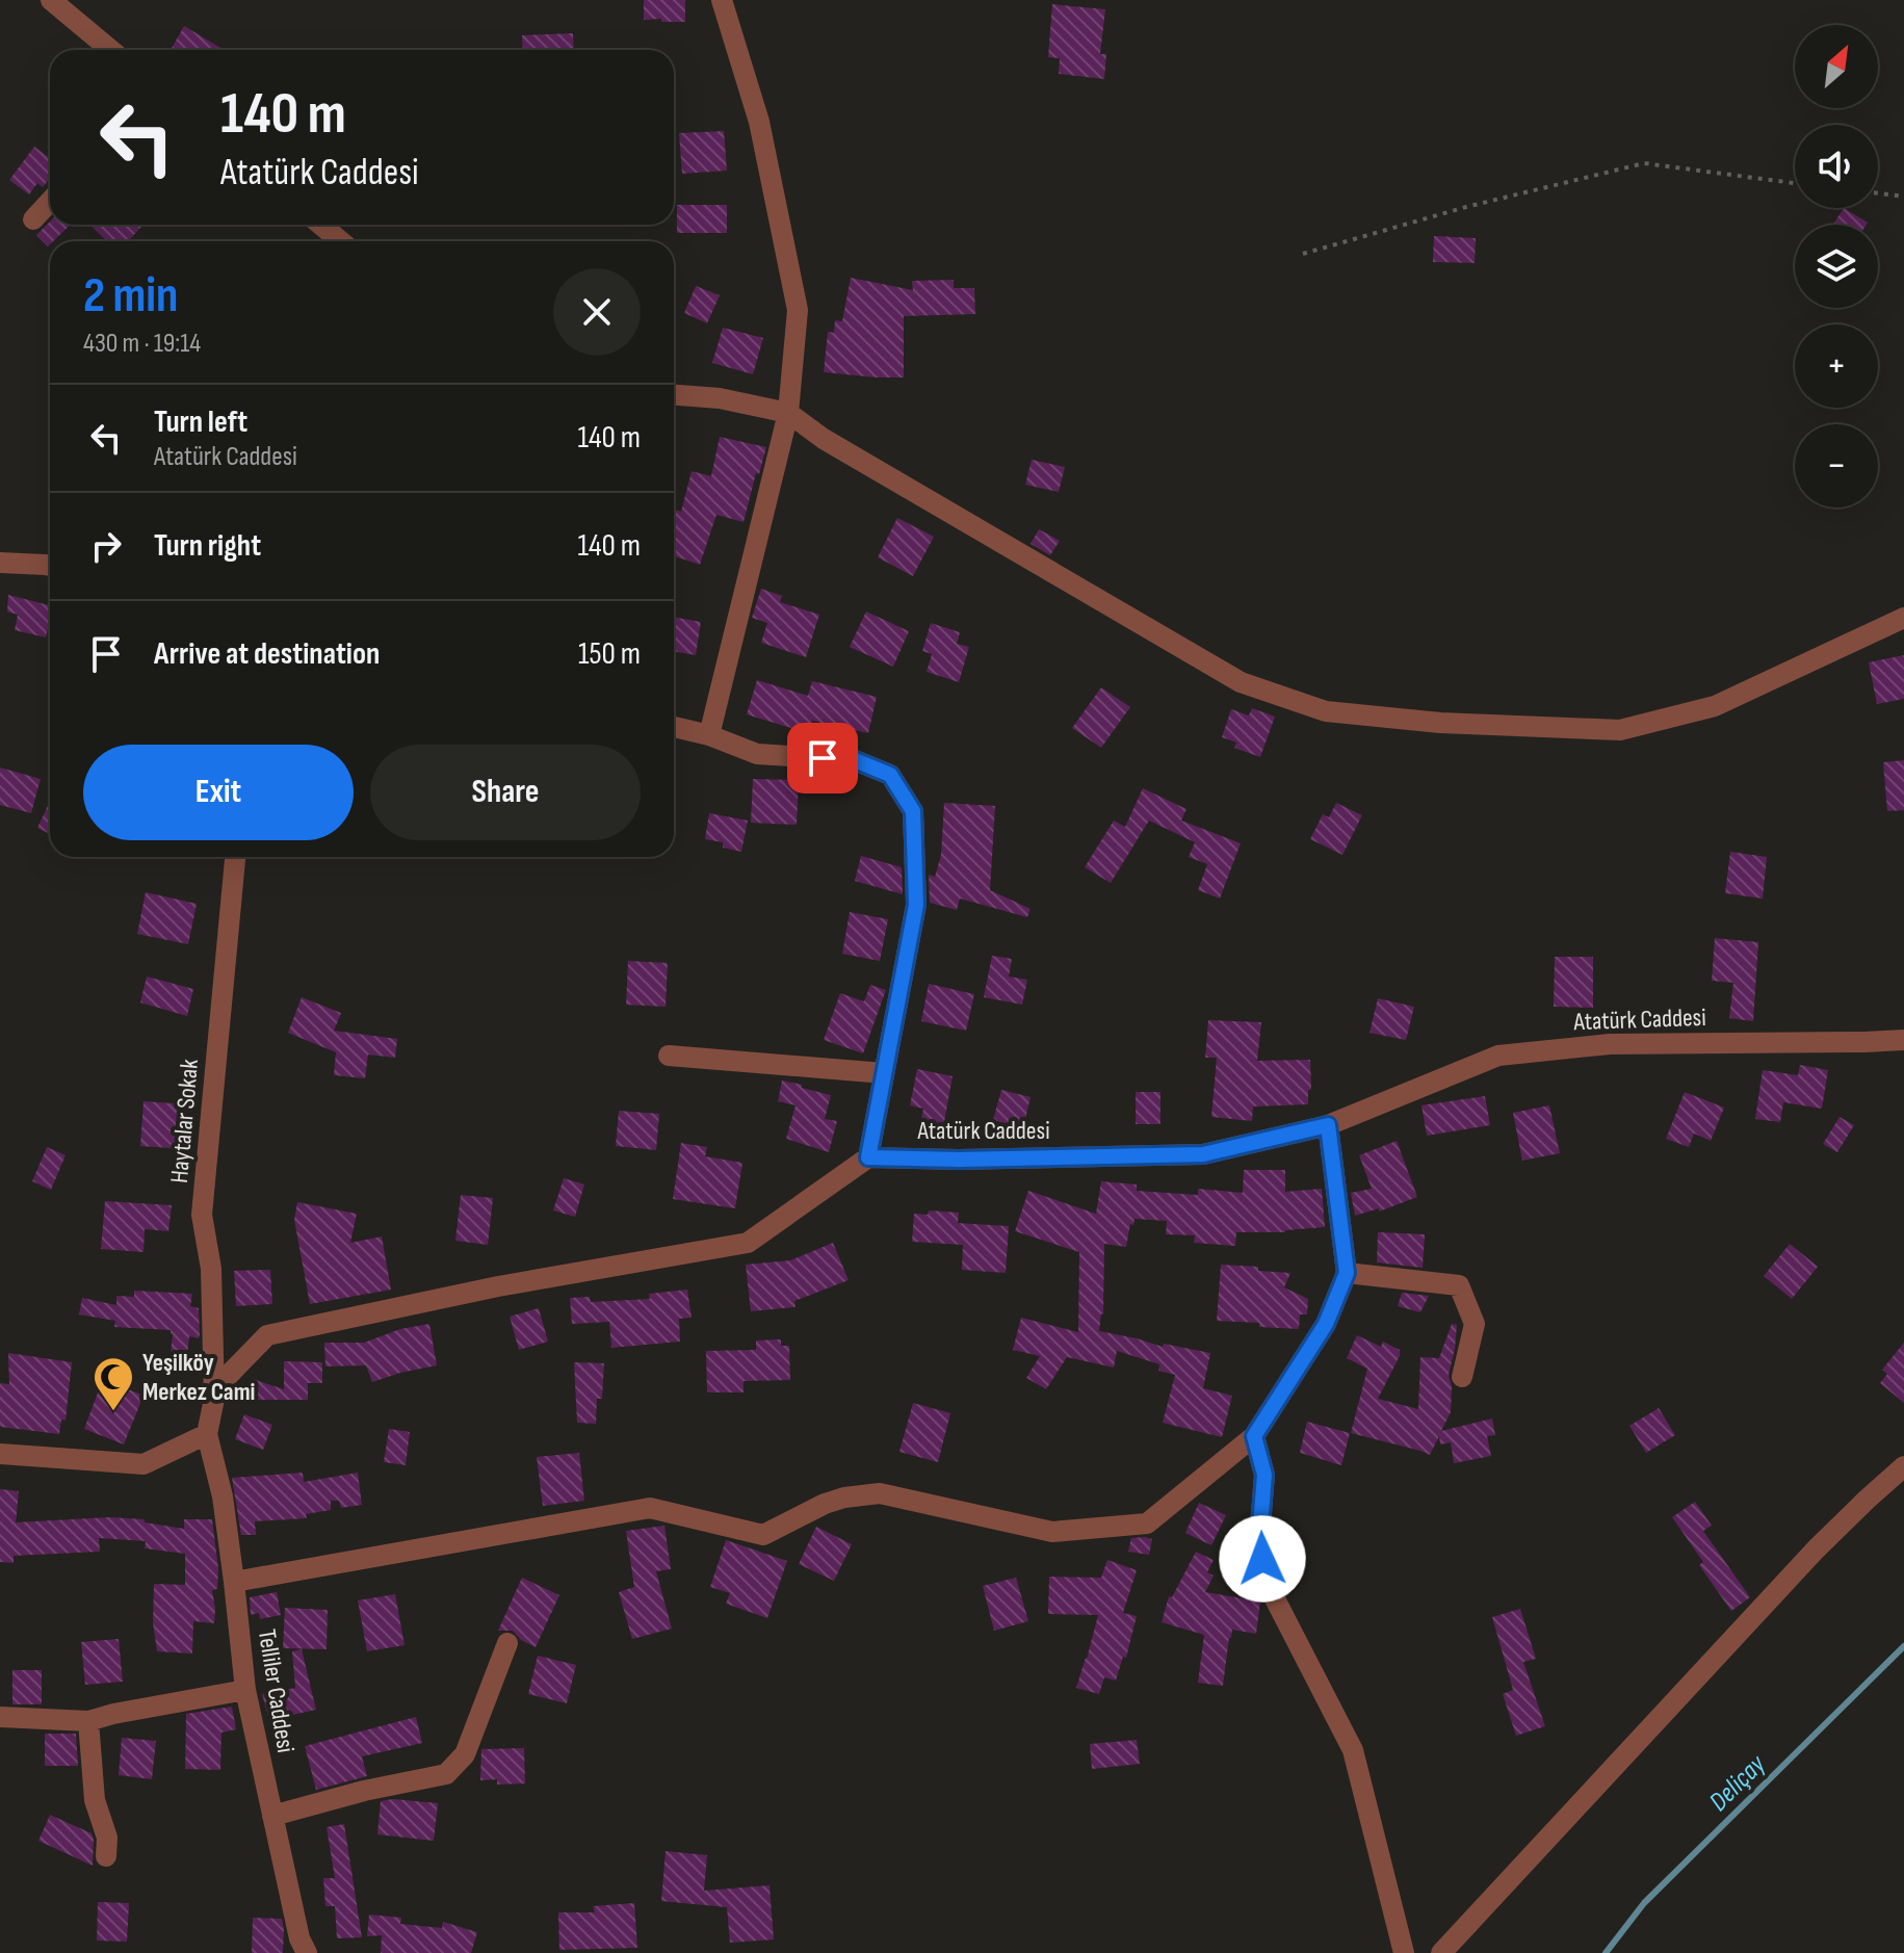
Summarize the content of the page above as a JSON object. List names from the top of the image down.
{
  "streets": {
    "street": ["Atatürk Caddesi", "Haytalar Sokak", "Telliler Caddesi"]
  },
  "water": ["Deliçay"],
  "places": {
    "mosque": ["Yeşilköy Merkez Cami"]
  },
  "north": "top right",
  "page": {
    "map_buttons": ["+", "−"],
    "turn": ["140 m", "Atatürk Caddesi"],
    "heading": ["2 min", "430 m · 19:14"],
    "list": [
      {
        "name": "Turn left",
        "note": "Atatürk Caddesi",
        "value": "140 m"
      },
      {
        "name": "Turn right",
        "value": "140 m"
      },
      {
        "name": "Arrive at destination",
        "value": "150 m"
      }
    ],
    "buttons": ["Exit", "Share"]
  }
}
